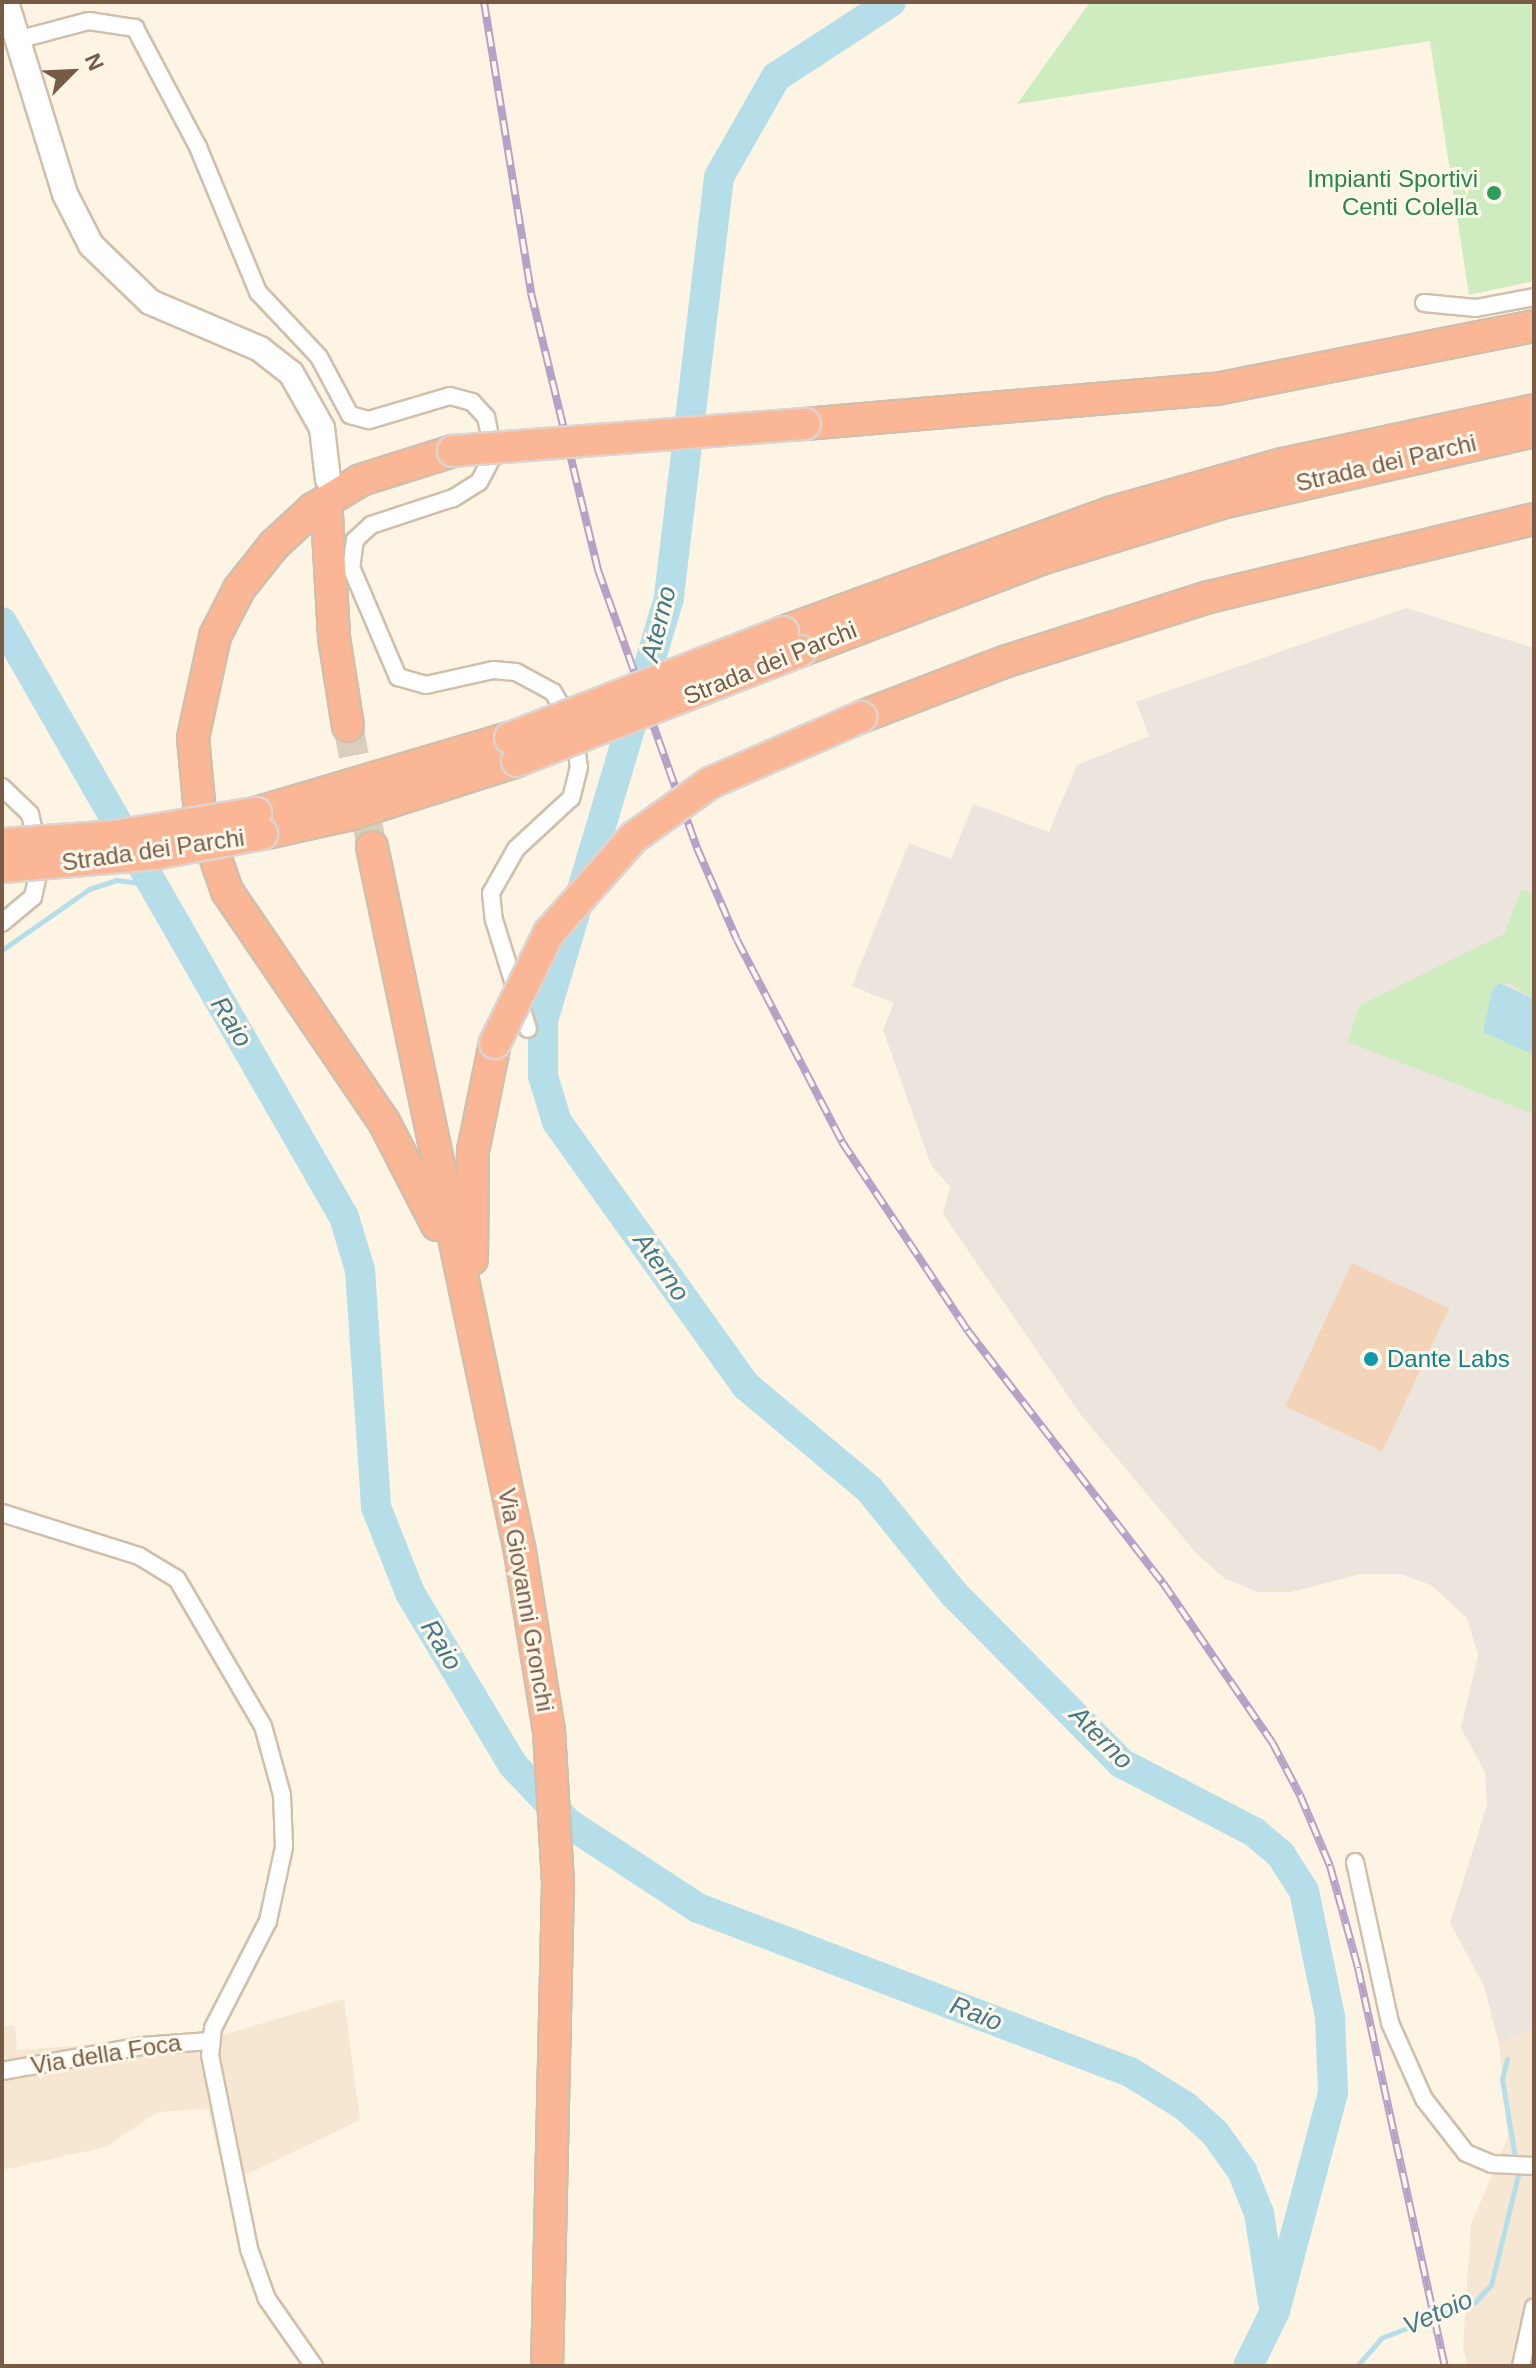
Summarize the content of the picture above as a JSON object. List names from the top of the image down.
{
  "streets": {
    "highway": ["Strada dei Parchi", "Via Giovanni Gronchi"],
    "street": ["Via della Foca"]
  },
  "water": ["Aterno", "Raio", "Vetoio"],
  "places": ["Impianti Sportivi Centi Colella", "Dante Labs"],
  "north": "top right"
}
